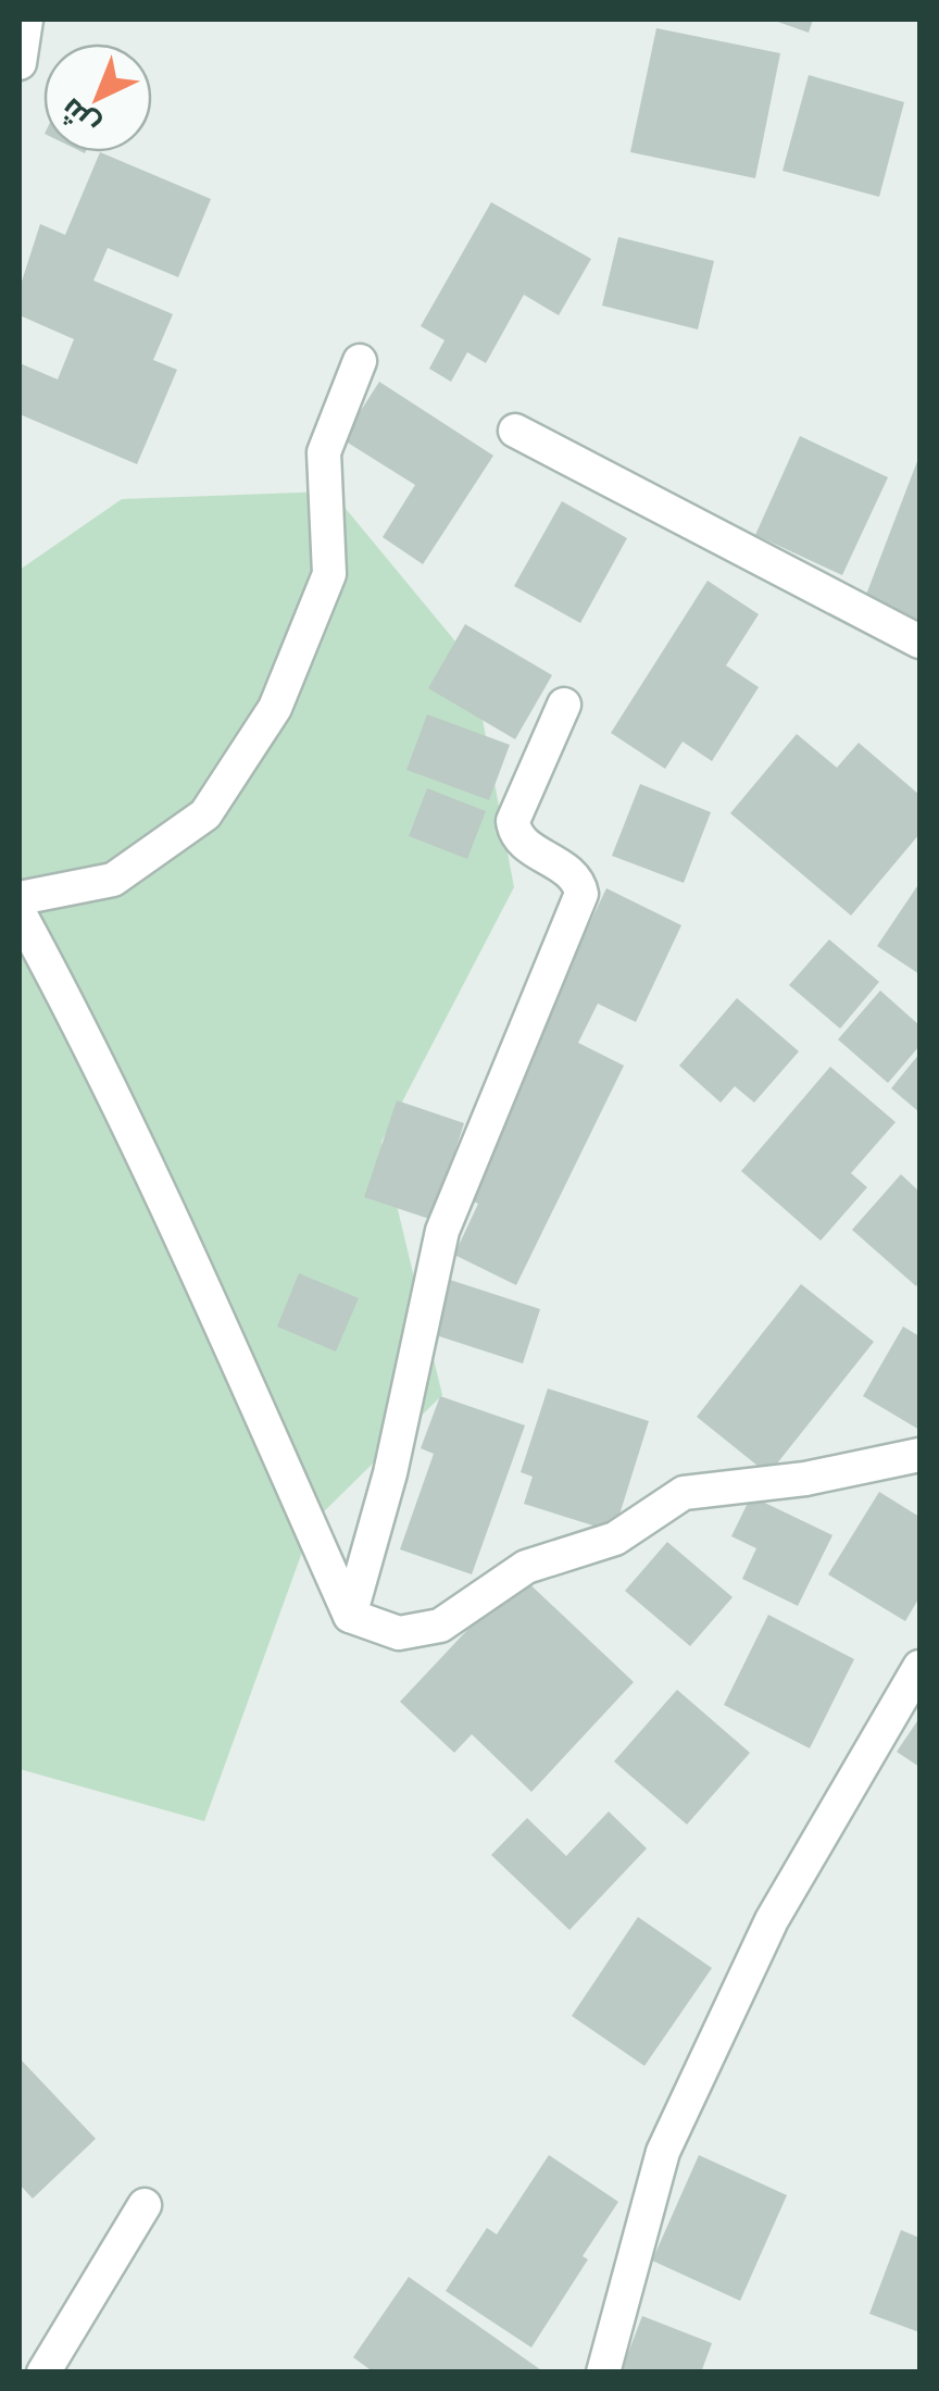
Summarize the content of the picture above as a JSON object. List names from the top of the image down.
{
  "north": "bottom left"
}
